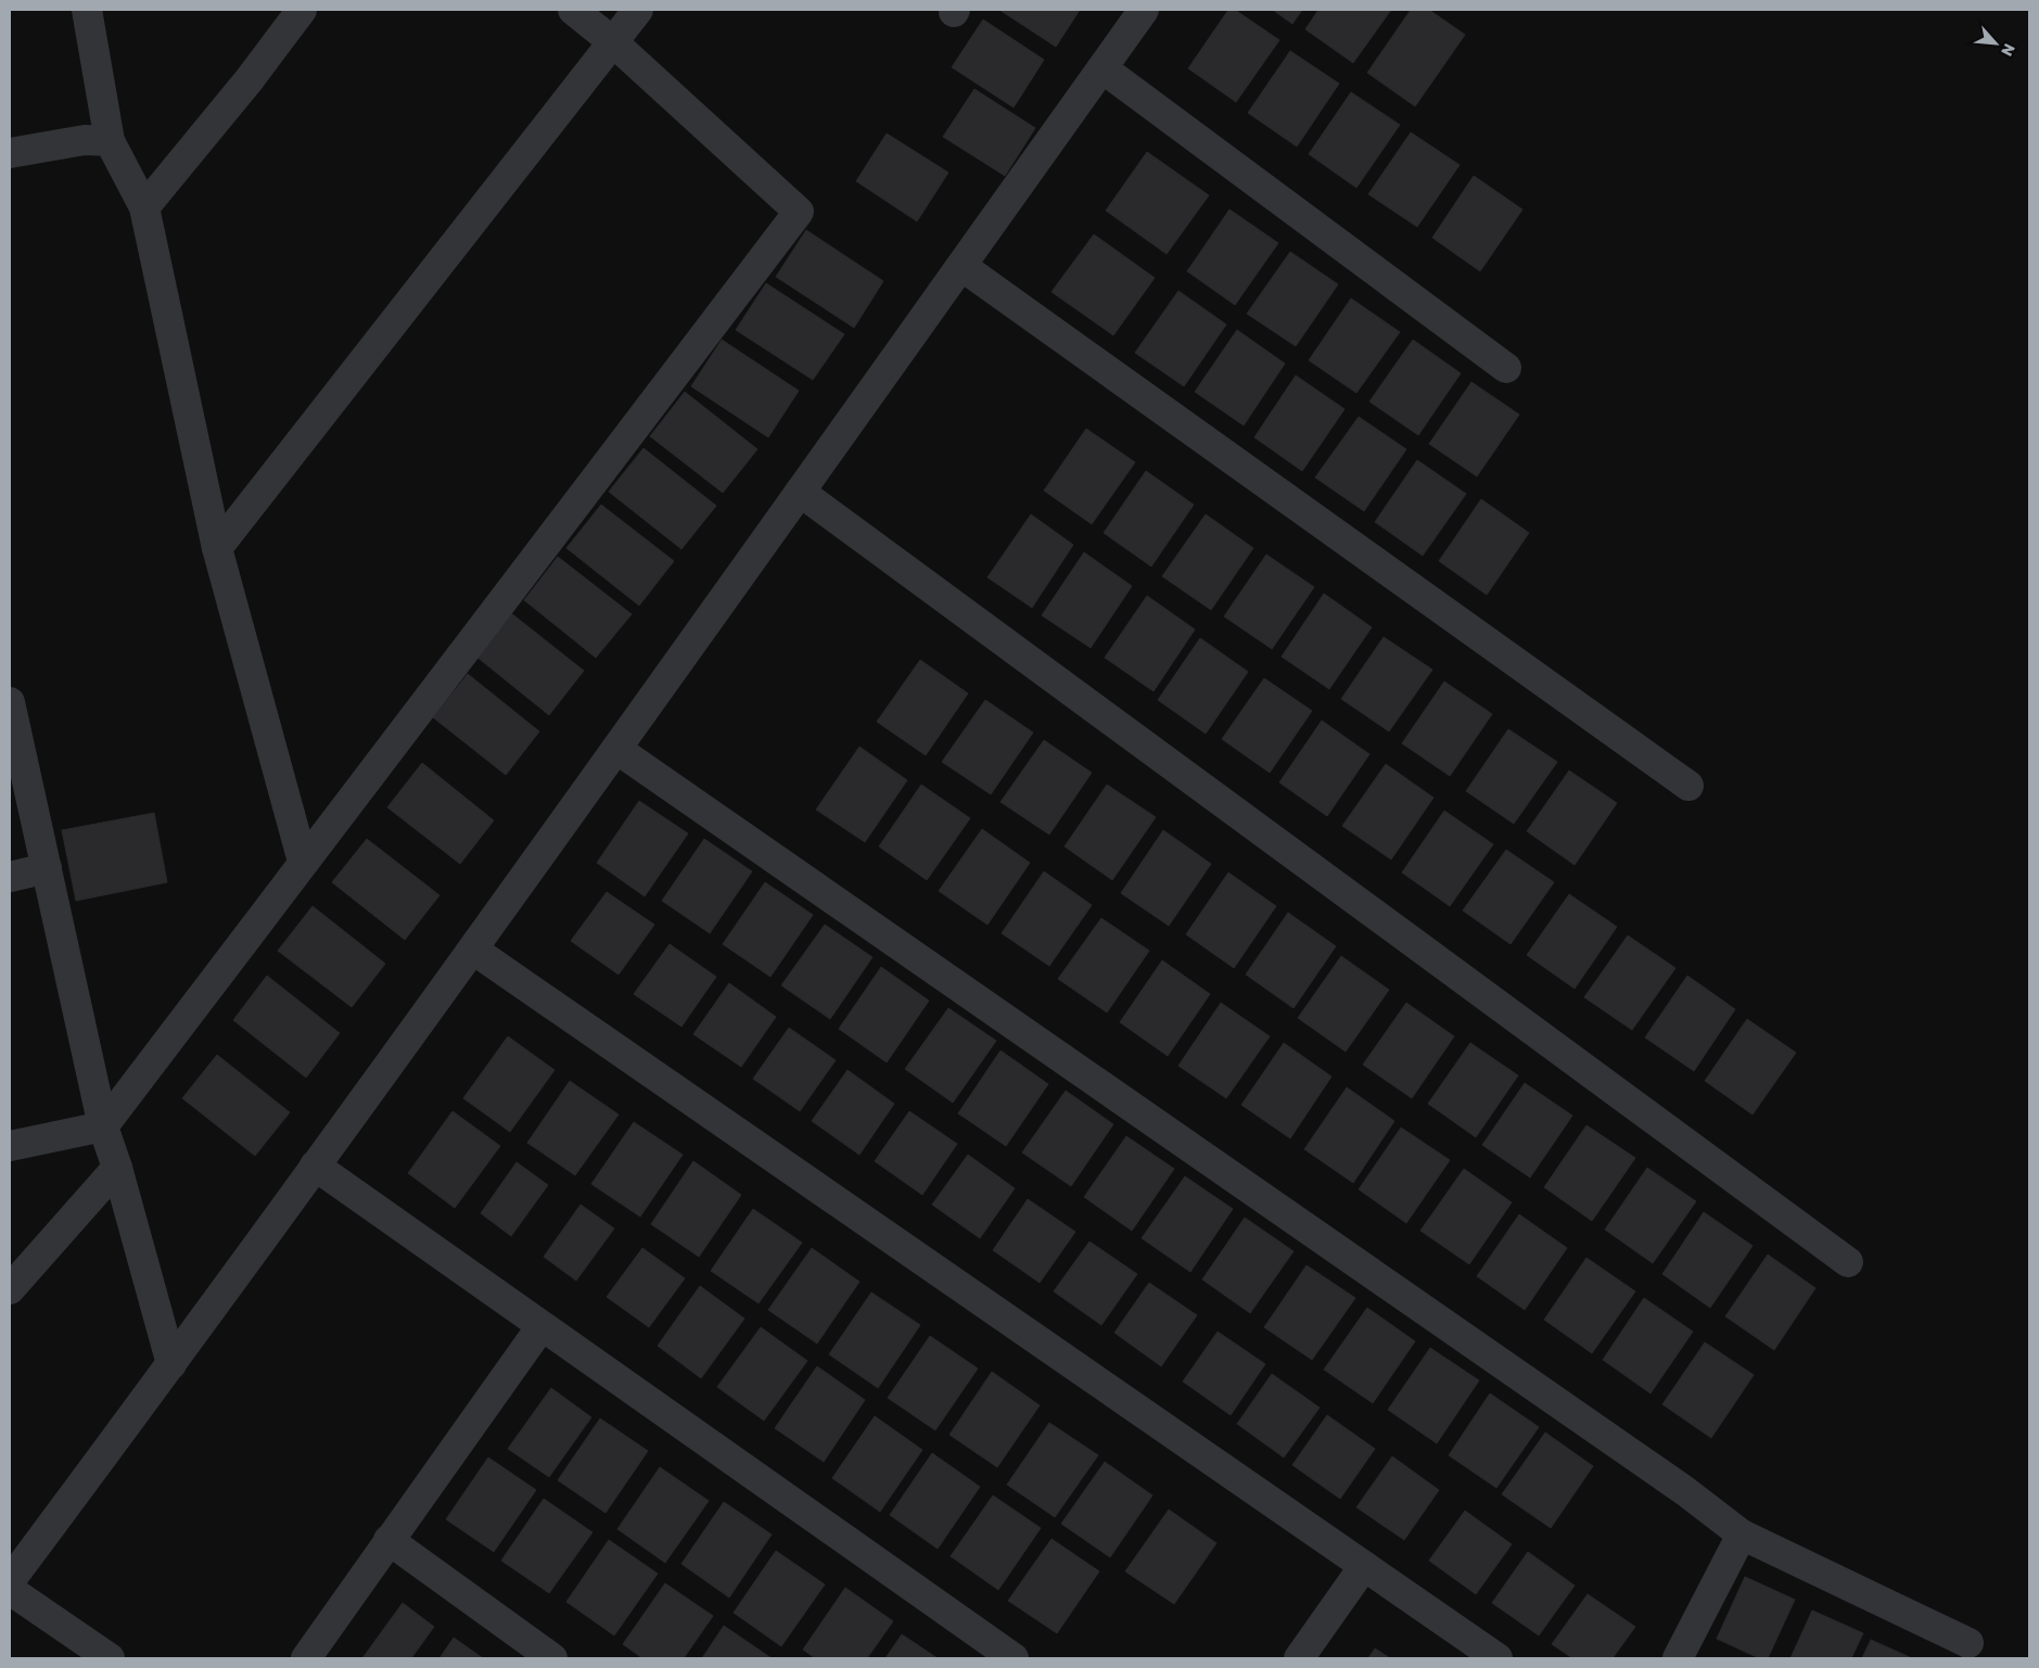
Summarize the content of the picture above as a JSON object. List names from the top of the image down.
{
  "north": "bottom right"
}
